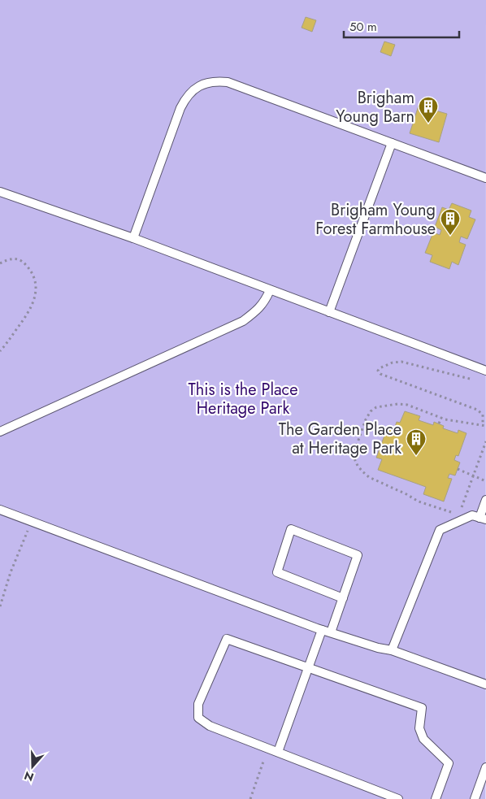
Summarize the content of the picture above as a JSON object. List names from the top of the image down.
{
  "parks": ["This is the Place Heritage Park"],
  "places": {
    "building": ["Brigham Young Barn", "Brigham Young Forest Farmhouse", "The Garden Place at Heritage Park"]
  },
  "scale_bar": "50 m",
  "north": "bottom"
}
